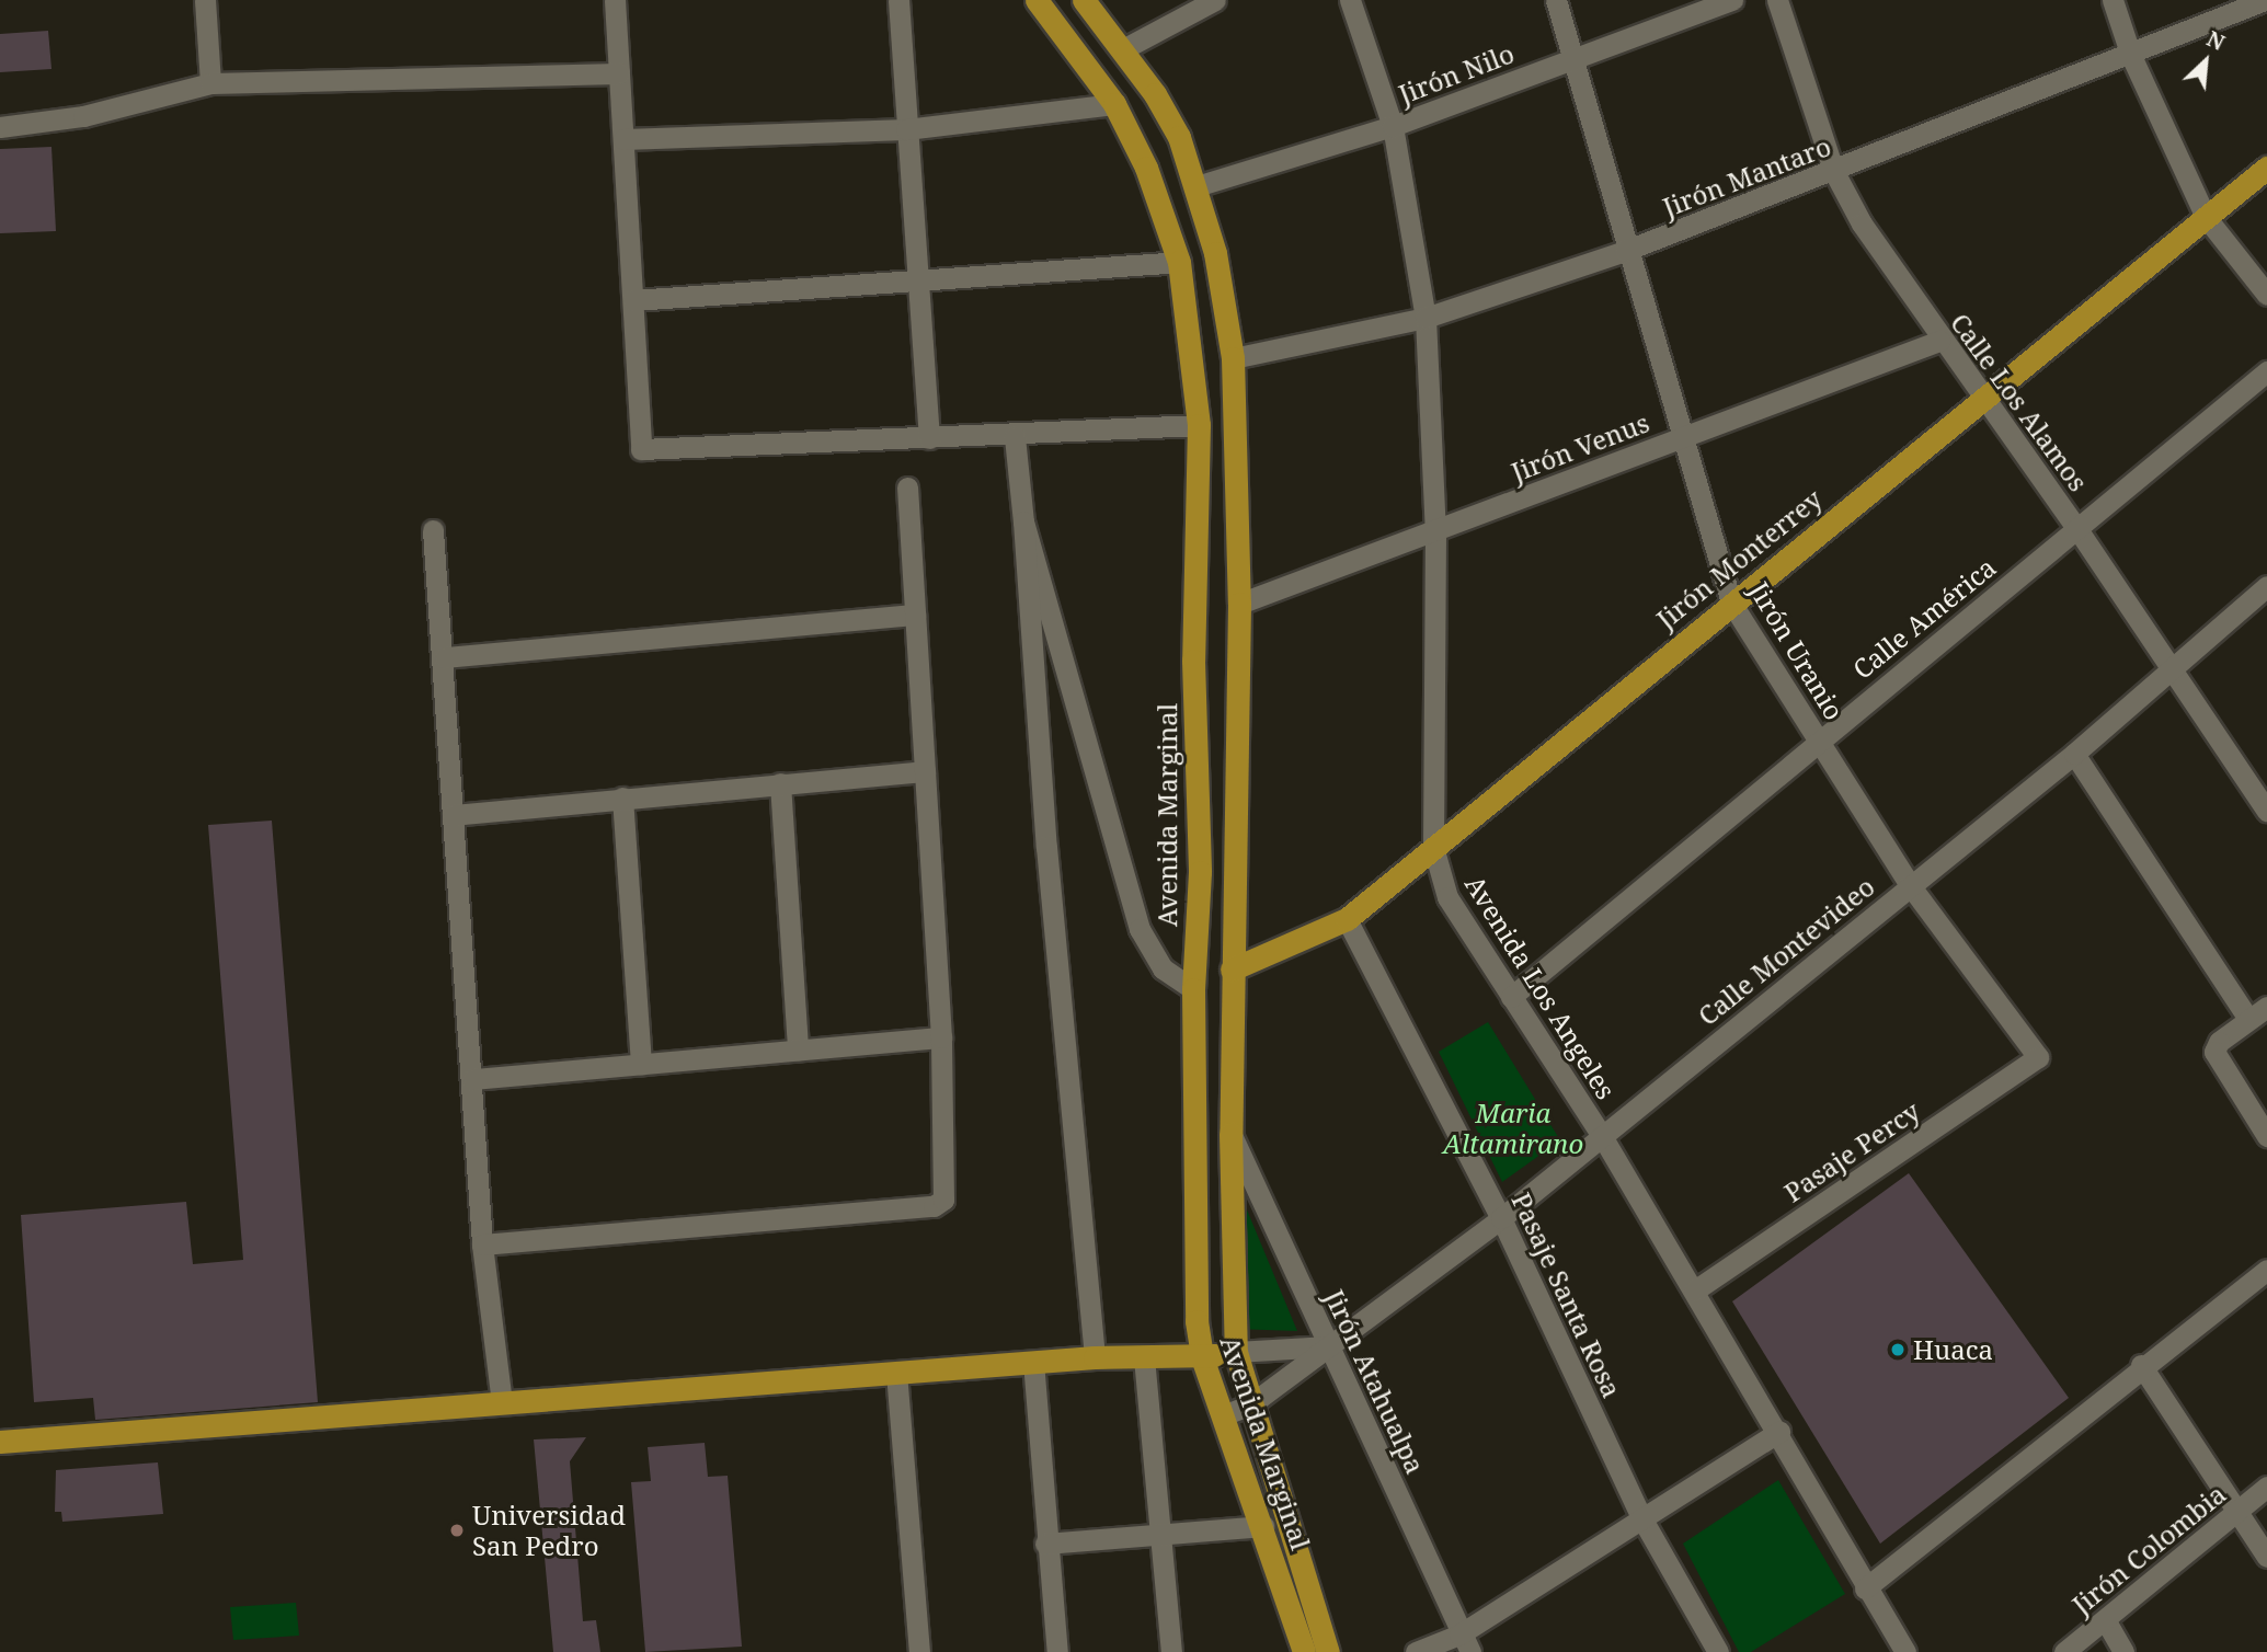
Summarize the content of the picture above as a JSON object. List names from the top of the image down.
{
  "streets": {
    "main road": ["Jirón Monterrey", "Avenida Marginal"],
    "street": [
      "Jirón Nilo",
      "Jirón Mantaro",
      "Calle Los Alamos",
      "Jirón Venus",
      "Calle América",
      "Jirón Uranio",
      "Calle Montevideo",
      "Avenida Los Angeles",
      "Pasaje Percy",
      "Pasaje Santa Rosa",
      "Jirón Atahualpa",
      "Jirón Colombia"
    ]
  },
  "crossings": [
    ["Jirón Nilo", "Jirón Uranio"],
    ["Jirón Nilo", "Avenida Marginal"],
    ["Jirón Nilo", "Avenida Los Angeles"],
    ["Jirón Mantaro", "Calle Los Alamos"],
    ["Jirón Mantaro", "Jirón Uranio"],
    ["Jirón Mantaro", "Avenida Marginal"],
    ["Jirón Mantaro", "Avenida Los Angeles"],
    ["Calle Los Alamos", "Jirón Venus"],
    ["Calle Los Alamos", "Jirón Monterrey"],
    ["Calle Los Alamos", "Calle América"],
    ["Calle Los Alamos", "Calle Montevideo"],
    ["Jirón Venus", "Jirón Uranio"],
    ["Jirón Venus", "Avenida Marginal"],
    ["Jirón Venus", "Avenida Los Angeles"],
    ["Jirón Monterrey", "Jirón Uranio"],
    ["Jirón Monterrey", "Avenida Marginal"],
    ["Jirón Monterrey", "Avenida Los Angeles"],
    ["Jirón Monterrey", "Pasaje Santa Rosa"],
    ["Calle América", "Jirón Uranio"],
    ["Calle América", "Avenida Los Angeles"],
    ["Jirón Uranio", "Calle Montevideo"],
    ["Jirón Uranio", "Pasaje Percy"],
    ["Avenida Marginal", "Calle Montevideo"],
    ["Avenida Marginal", "Jirón Atahualpa"],
    ["Calle Montevideo", "Avenida Los Angeles"],
    ["Calle Montevideo", "Pasaje Santa Rosa"],
    ["Calle Montevideo", "Jirón Atahualpa"],
    ["Avenida Los Angeles", "Pasaje Percy"]
  ],
  "parks": ["Maria Altamirano"],
  "places": ["Huaca", "Universidad San Pedro"],
  "north": "top right"
}
